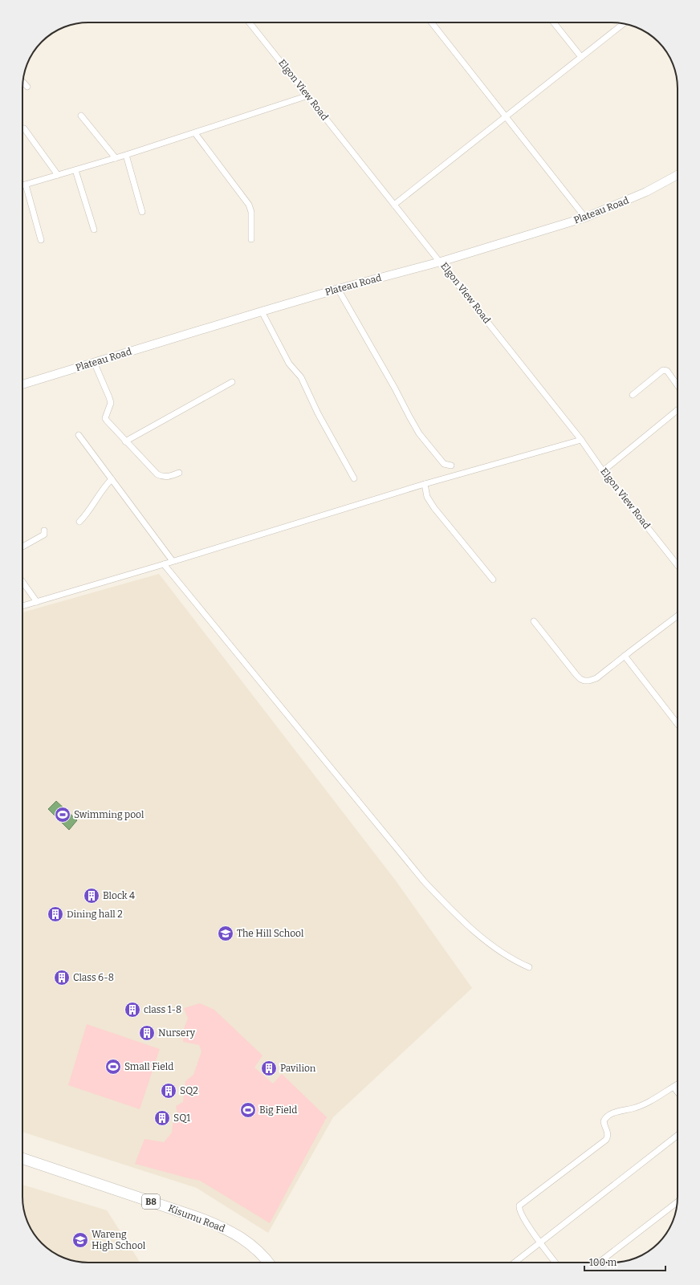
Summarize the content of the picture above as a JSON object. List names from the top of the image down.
{
  "streets": {
    "highway": ["B8", "Kisumu Road"],
    "street": ["Elgon View Road", "Plateau Road"]
  },
  "crossings": [
    ["Elgon View Road", "Plateau Road"]
  ],
  "places": {
    "sports": ["Swimming pool", "Small Field", "Big Field"],
    "building": [
      "Block 4",
      "Dining hall 2",
      "Class 6-8",
      "class 1-8",
      "Nursery",
      "Pavilion",
      "SQ2",
      "SQ1"
    ],
    "school or university": ["The Hill School", "Wareng High School"]
  },
  "scale_bar": "100 m"
}
